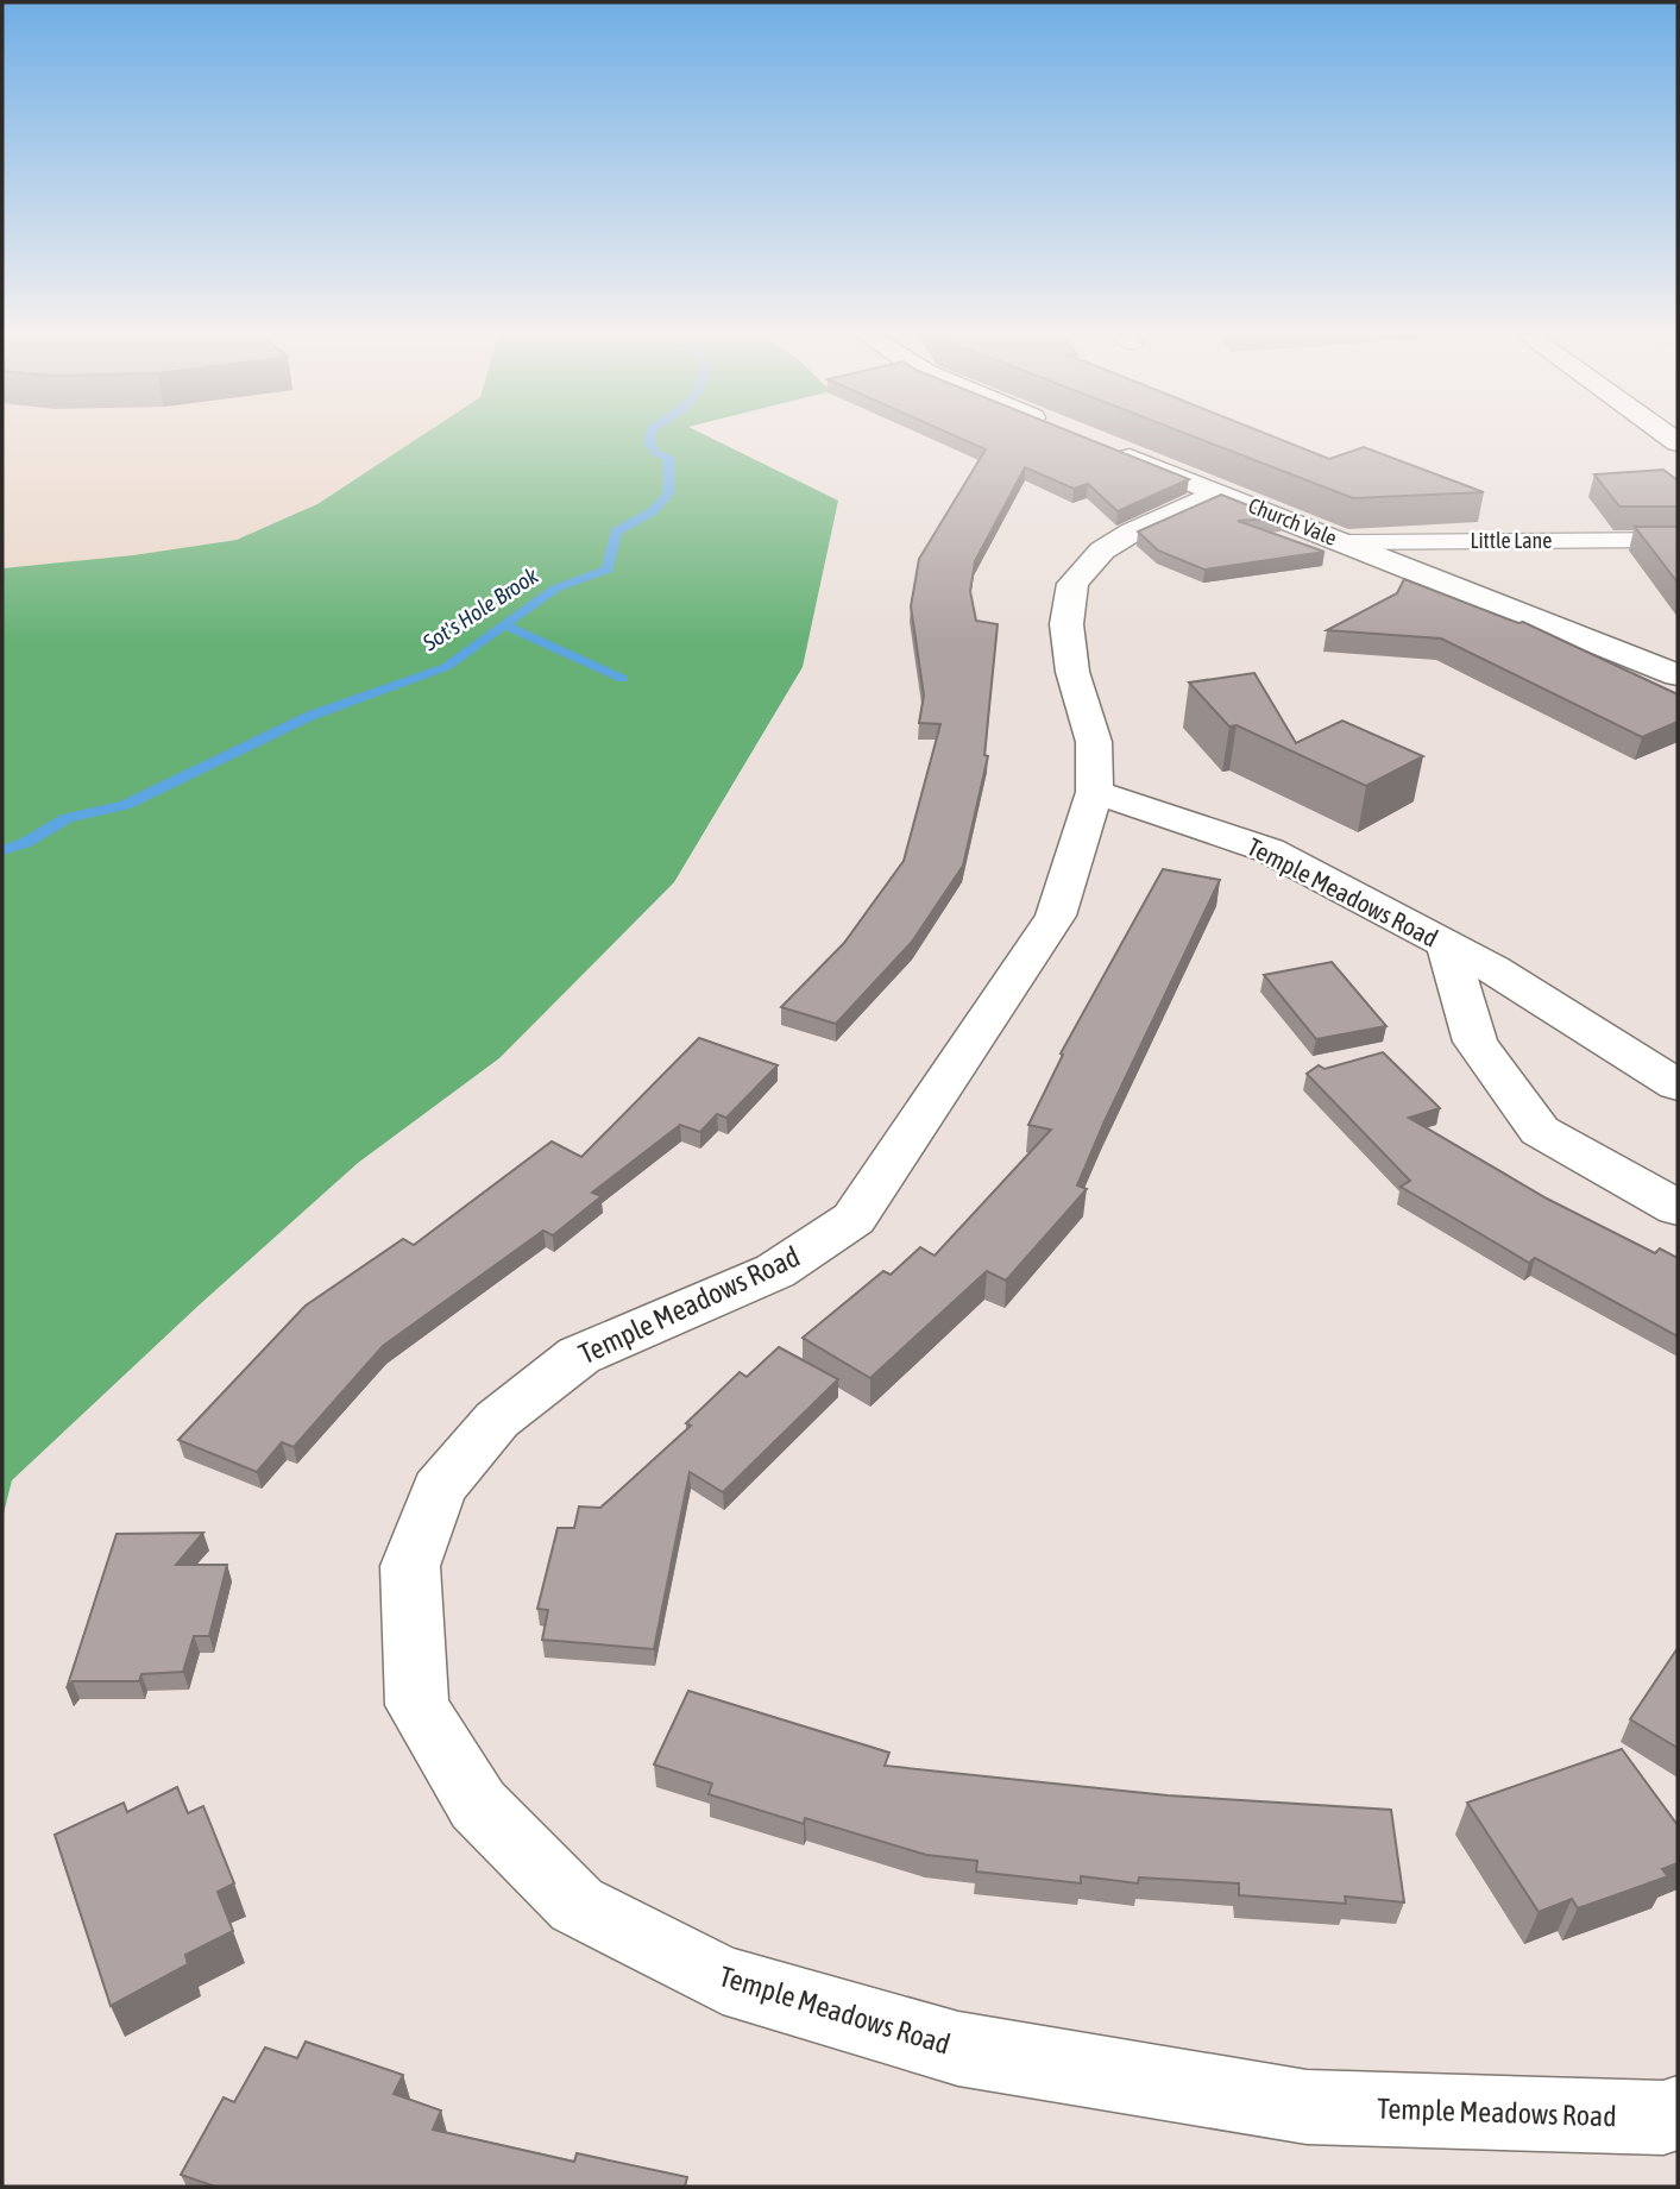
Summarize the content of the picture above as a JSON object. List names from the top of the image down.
{
  "streets": {
    "street": ["Church Vale", "Temple Meadows Road"],
    "lane": ["Little Lane"]
  },
  "crossings": [
    ["Church Vale", "Little Lane"],
    ["Church Vale", "Temple Meadows Road"]
  ],
  "water": ["Sot's Hole Brook"]
}
